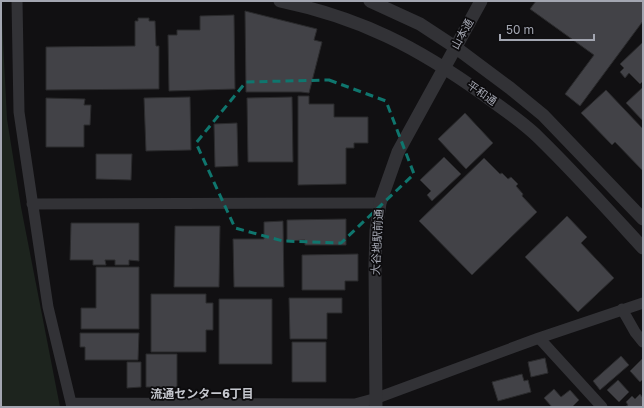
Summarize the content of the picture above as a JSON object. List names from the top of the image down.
{
  "streets": {
    "street": ["山本通", "平和通", "大谷地駅前通"]
  },
  "crossings": [
    ["山本通", "平和通"],
    ["山本通", "大谷地駅前通"],
    ["平和通", "大谷地駅前通"]
  ],
  "districts": ["流通センター6丁目"],
  "scale_bar": "50 m"
}
